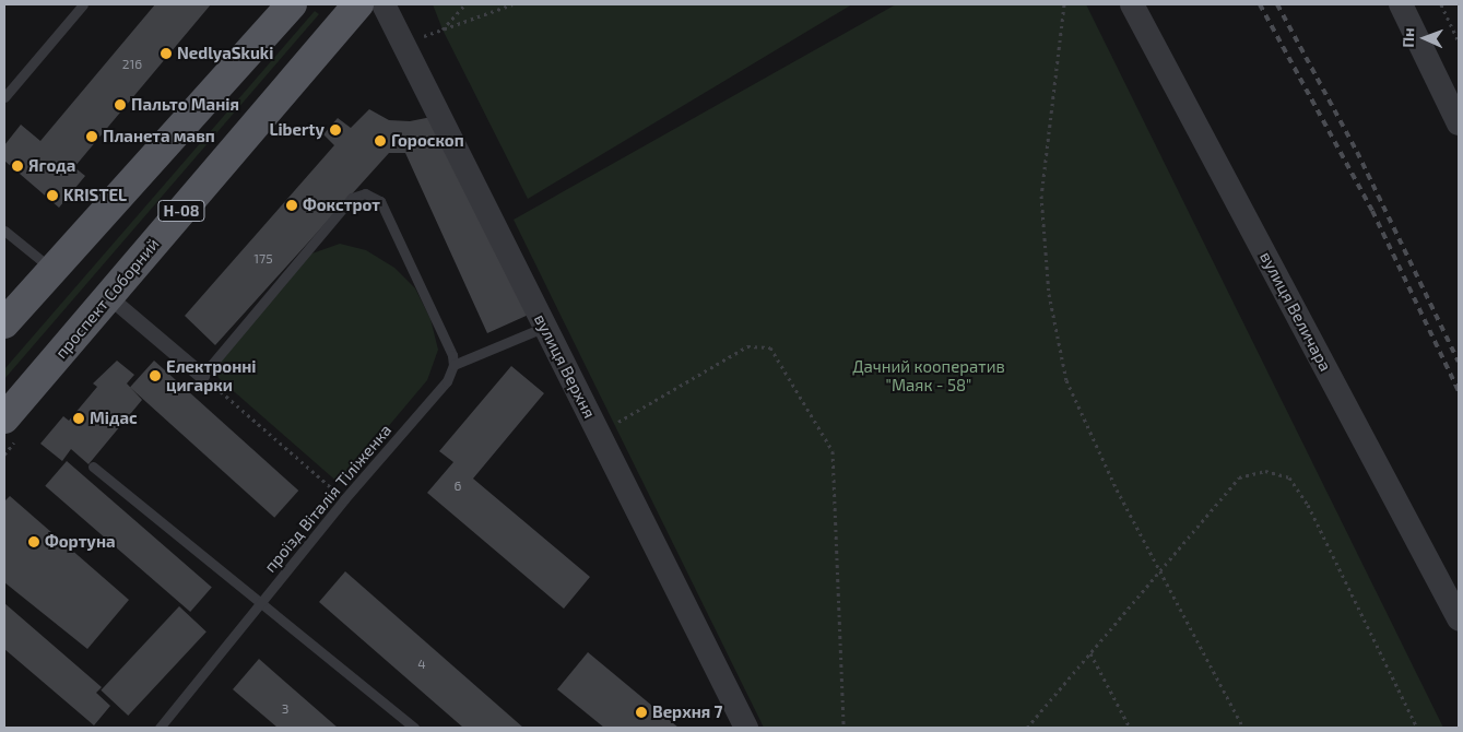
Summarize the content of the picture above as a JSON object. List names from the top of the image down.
{
  "streets": {
    "main road": ["Н-08", "проспект Соборний"],
    "street": ["вулиця Величара", "вулиця Верхня"],
    "lane": ["проїзд Віталія Тіліженка"]
  },
  "parks": ["Дачний кооператив \"Маяк - 58\""],
  "places": [
    "NedlyaSkuki",
    "Пальто Манія",
    "Liberty",
    "Планета мавп",
    "Гороскоп",
    "Ягода",
    "KRISTEL",
    "Фокстрот",
    "Електронні цигарки",
    "Мідас",
    "Фортуна",
    "Верхня 7"
  ],
  "house_numbers": [
    "216",
    "175",
    "6",
    "4",
    "3"
  ],
  "north": "left"
}
